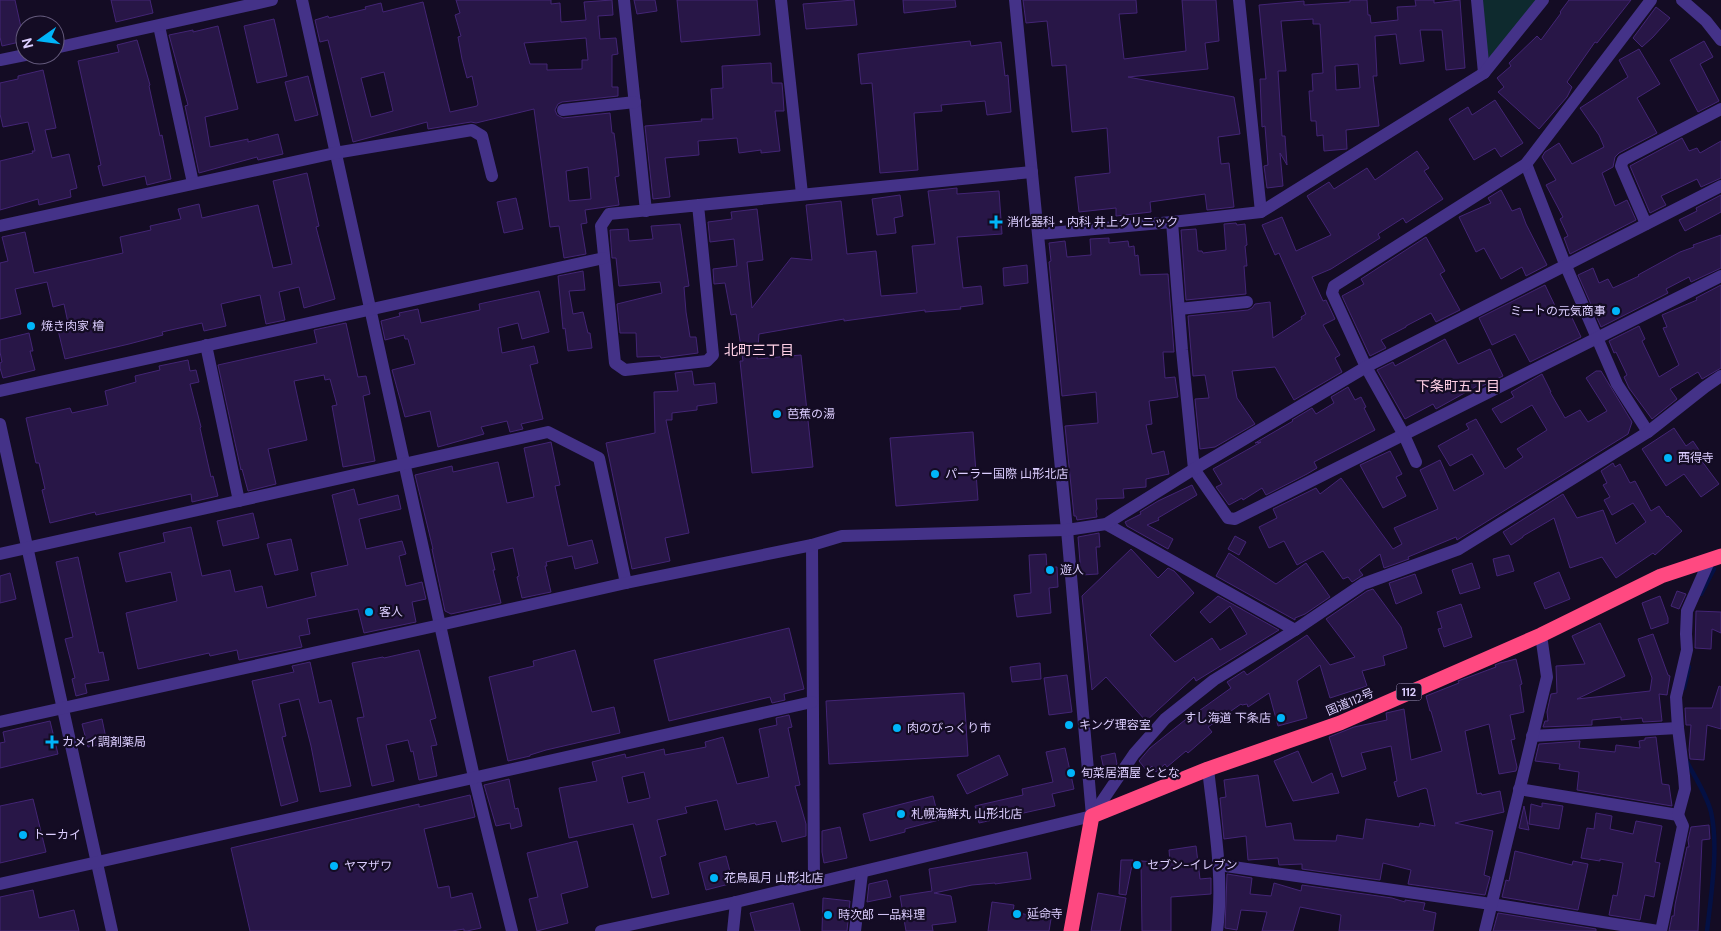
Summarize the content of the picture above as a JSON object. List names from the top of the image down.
{
  "streets": {
    "highway": ["112", "国道112号"]
  },
  "districts": ["北町三丁目", "下条町五丁目"],
  "places": {
    "health": ["消化器科・内科 井上クリニック", "カメイ調剤薬局"],
    "other": [
      "ミートの元気商事",
      "焼き肉家 檜",
      "芭蕉の湯",
      "西得寺",
      "パーラー国際 山形北店",
      "遊人",
      "客人",
      "すし海道 下条店",
      "キング理容室",
      "肉のびっくり市",
      "旬菜居酒屋 ととな",
      "札幌海鮮丸 山形北店",
      "トーカイ",
      "セブン-イレブン",
      "ヤマザワ",
      "花鳥風月 山形北店",
      "延命寺",
      "時次郎 一品料理"
    ]
  },
  "north": "left"
}
